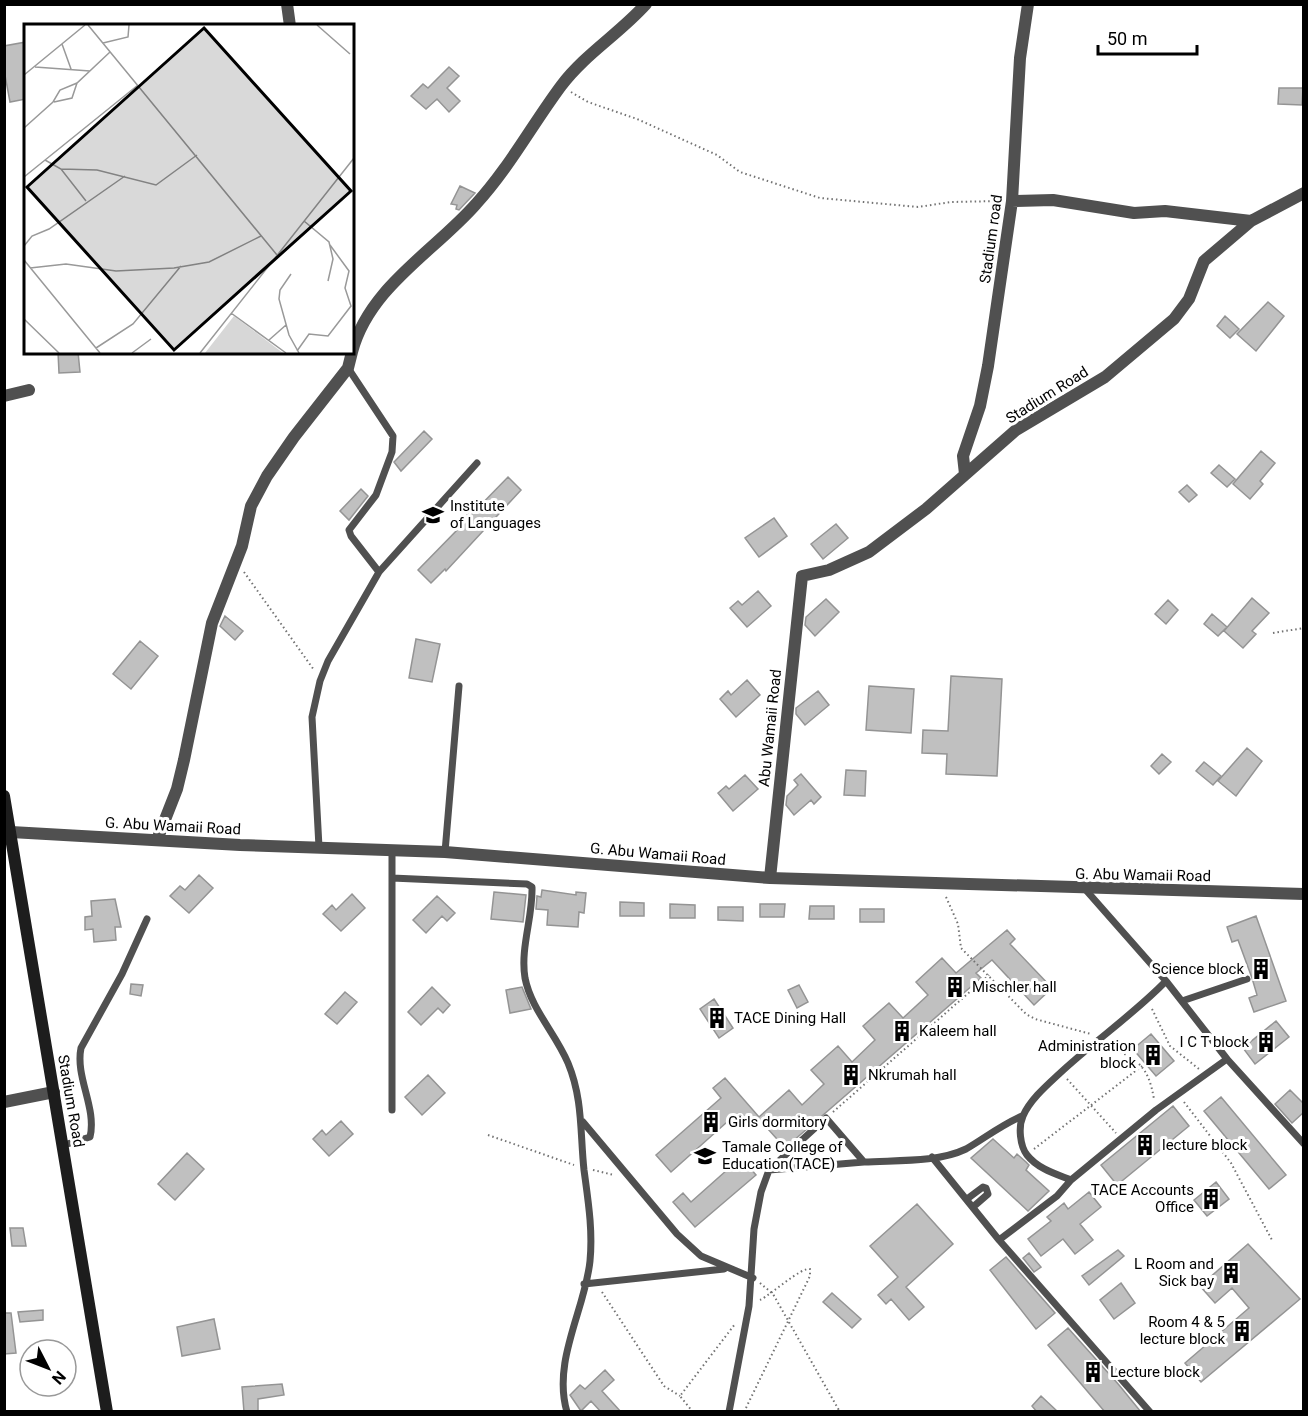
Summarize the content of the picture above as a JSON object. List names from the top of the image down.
{
  "streets": {
    "main road": ["Stadium Road"],
    "street": ["Stadium road", "Abu Wamaii Road", "G. Abu Wamaii Road"]
  },
  "crossings": [
    ["Stadium road", "Stadium Road"],
    ["Stadium Road", "Abu Wamaii Road"],
    ["Stadium Road", "G. Abu Wamaii Road"],
    ["Abu Wamaii Road", "G. Abu Wamaii Road"]
  ],
  "places": {
    "school or university": ["Institute of Languages", "Tamale College of Education(TACE)"],
    "building": [
      "Science block",
      "Mischler hall",
      "TACE Dining Hall",
      "Kaleem hall",
      "I C T block",
      "Administration block",
      "Nkrumah hall",
      "Girls dormitory",
      "lecture block",
      "TACE Accounts Office",
      "L Room and Sick bay",
      "Room 4 & 5 lecture block",
      "Lecture block"
    ]
  },
  "scale_bar": "50 m",
  "north": "bottom right"
}
